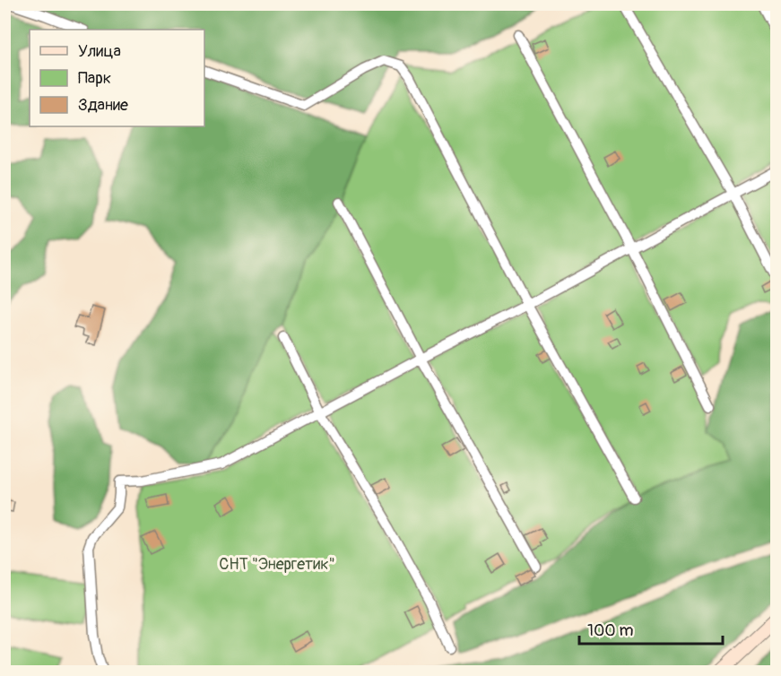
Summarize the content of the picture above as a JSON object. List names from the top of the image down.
{
  "parks": ["СНТ \"Энергетик\""],
  "legend": ["Улица", "Парк", "Здание"],
  "scale_bar": "100 m"
}
